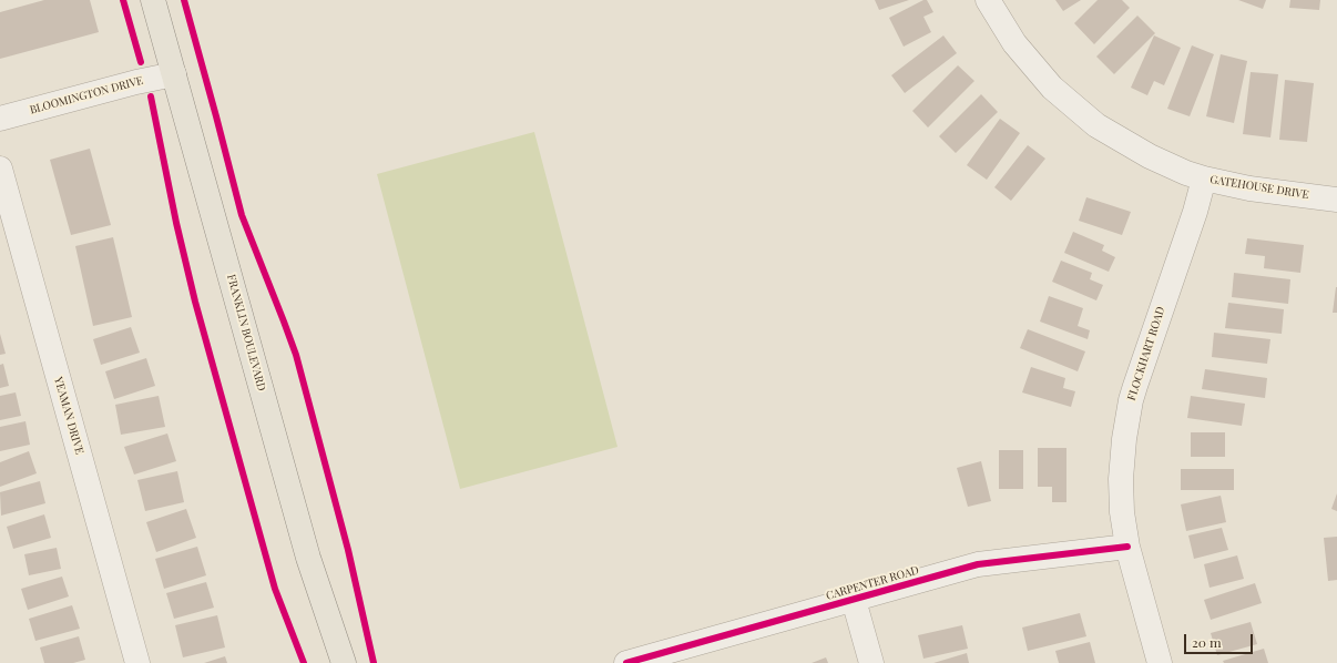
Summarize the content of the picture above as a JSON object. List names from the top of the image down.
{
  "streets": {
    "main road": ["FRANKLIN BOULEVARD"],
    "street": [
      "BLOOMINGTON DRIVE",
      "GATEHOUSE DRIVE",
      "FLOCKHART ROAD",
      "YEAMAN DRIVE",
      "CARPENTER ROAD"
    ]
  },
  "crossings": [
    ["BLOOMINGTON DRIVE", "FRANKLIN BOULEVARD"],
    ["GATEHOUSE DRIVE", "FLOCKHART ROAD"],
    ["FLOCKHART ROAD", "CARPENTER ROAD"]
  ],
  "scale_bar": "20 m"
}
